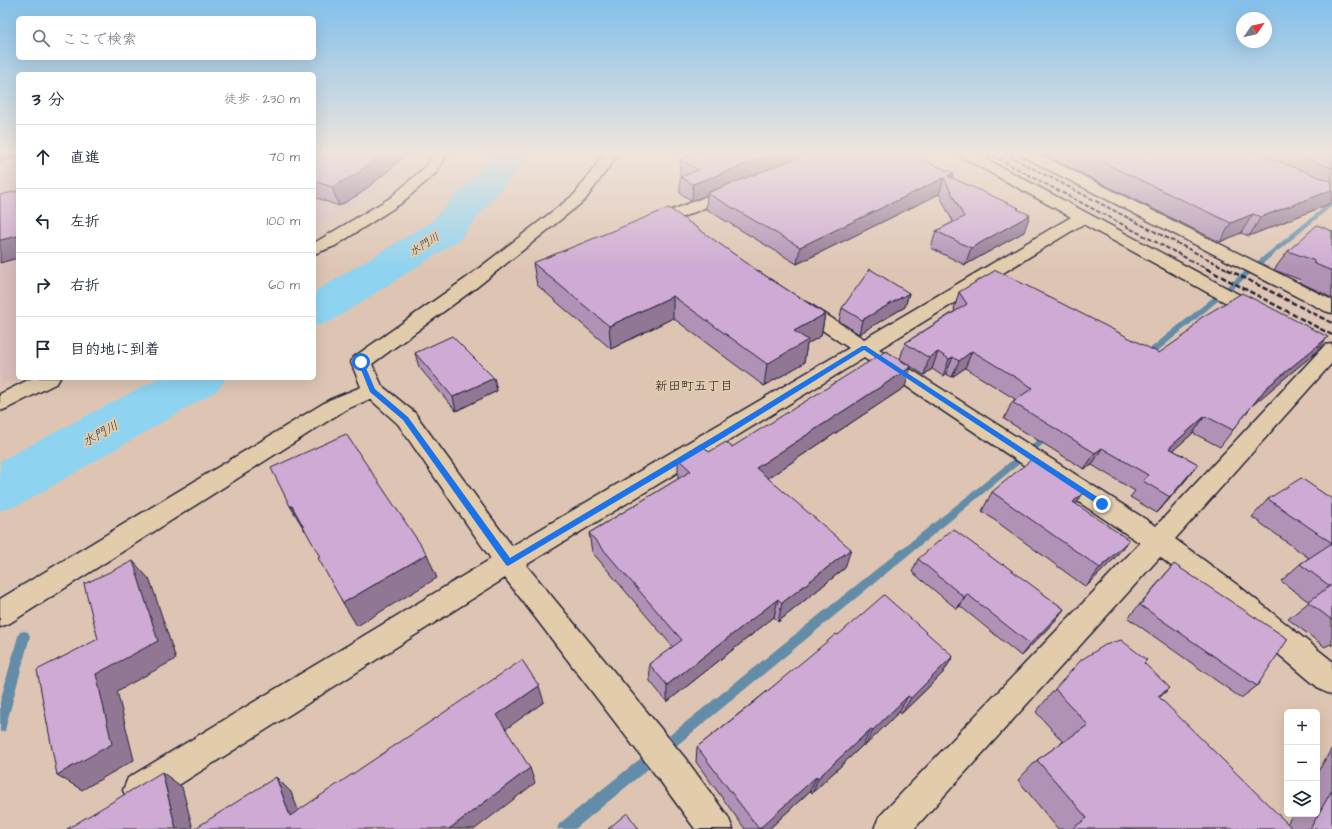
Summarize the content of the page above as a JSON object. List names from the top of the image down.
{
  "districts": ["新田町五丁目"],
  "water": ["水門川"],
  "north": "top right",
  "page": {
    "search": "ここで検索",
    "heading": ["3 分", "徒歩 · 230 m"],
    "list": [
      ["直進", "70 m"],
      ["左折", "100 m"],
      ["右折", "60 m"],
      "目的地に到着"
    ],
    "map_buttons": ["+", "−"]
  }
}
